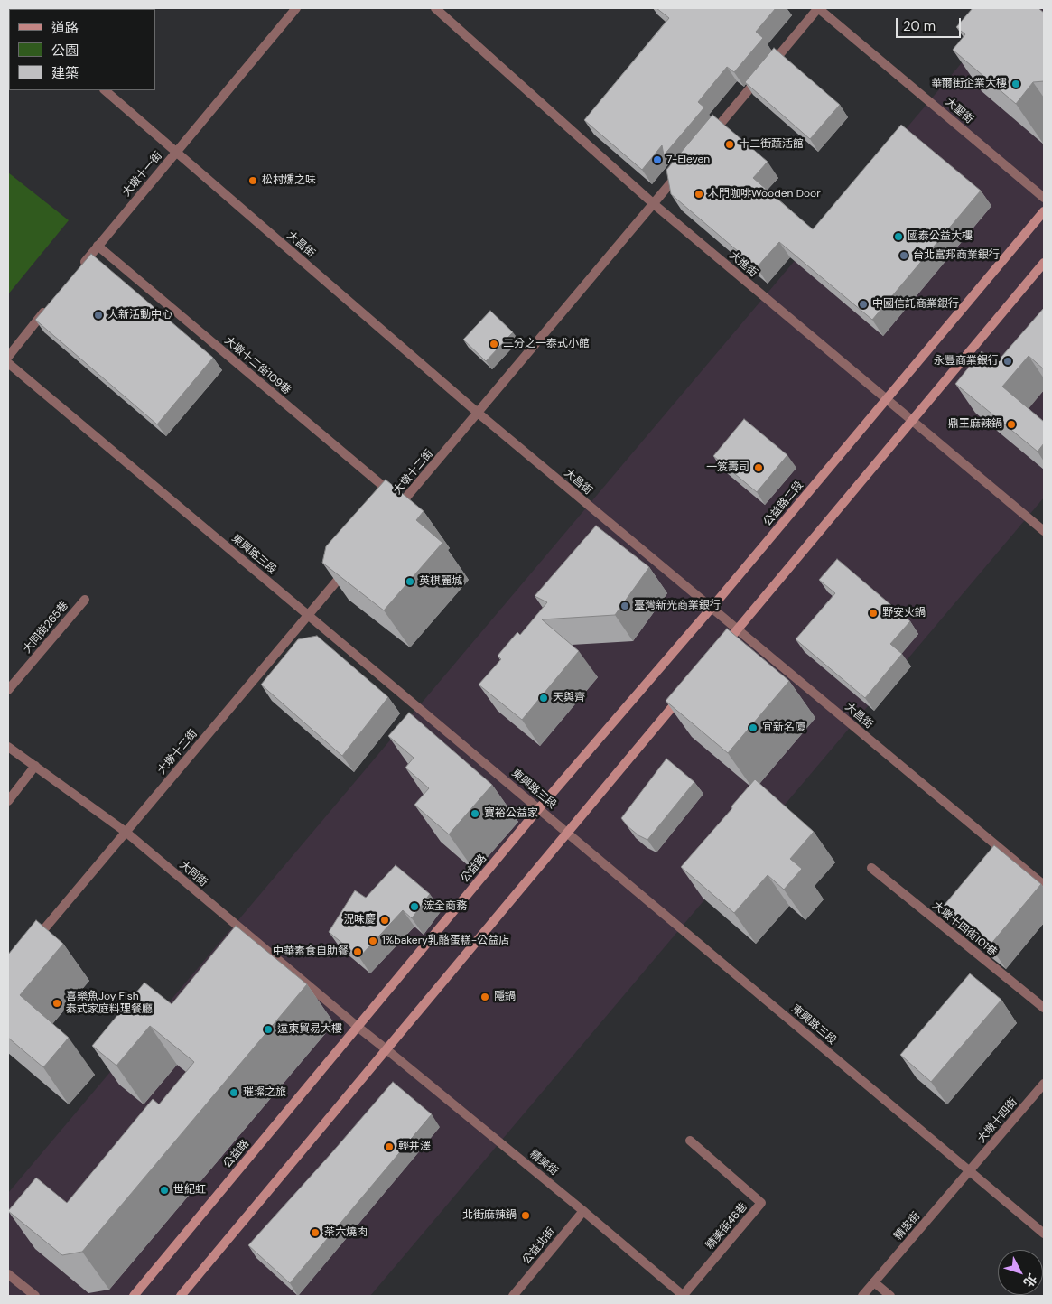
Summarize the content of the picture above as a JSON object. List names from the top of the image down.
{
  "streets": {
    "main road": ["公益路二段", "公益路"],
    "street": [
      "大聖街",
      "大墩十一街",
      "大昌街",
      "大進街",
      "大墩十二街109巷",
      "大墩十二街",
      "東興路三段",
      "大同街265巷",
      "大同街",
      "大墩十四街101巷",
      "大墩十四街",
      "精美街",
      "精美街46巷",
      "精忠街",
      "公益北街"
    ]
  },
  "crossings": [
    ["大墩十一街", "大昌街"],
    ["大墩十一街", "大墩十二街109巷"],
    ["大昌街", "大墩十二街"],
    ["大昌街", "公益路二段"],
    ["大進街", "大墩十二街"],
    ["大進街", "公益路二段"],
    ["大墩十二街109巷", "大墩十二街"],
    ["大墩十二街", "東興路三段"],
    ["大墩十二街", "大同街"],
    ["公益路二段", "東興路三段"],
    ["公益路二段", "公益路"],
    ["東興路三段", "公益路"],
    ["東興路三段", "大墩十四街"],
    ["東興路三段", "精忠街"],
    ["公益路", "大同街"],
    ["大墩十四街", "精忠街"],
    ["精美街", "精美街46巷"],
    ["精美街", "公益北街"]
  ],
  "places": [
    "華爾街企業大樓",
    "十二街蔬活館",
    "7-Eleven",
    "松村燻之味",
    "木門咖啡Wooden Door",
    "國泰公益大樓",
    "台北富邦商業銀行",
    "中國信託商業銀行",
    "大新活動中心",
    "二分之一泰式小館",
    "永豐商業銀行",
    "鼎王麻辣鍋",
    "一笈壽司",
    "英棋麗城",
    "臺灣新光商業銀行",
    "野安火鍋",
    "天與齊",
    "宜新名廈",
    "寶裕公益家",
    "浤全商務",
    "況味慶",
    "1%bakery乳酪蛋糕-公益店",
    "中華素食自助餐",
    "隱鍋",
    "喜樂魚Joy Fish 泰式家庭料理餐廳",
    "遠東貿易大樓",
    "璀璨之旅",
    "輕井澤",
    "世紀虹",
    "北街麻辣鍋",
    "茶六燒肉"
  ],
  "legend": ["道路", "公園", "建築"],
  "scale_bar": "20 m",
  "north": "bottom right"
}
